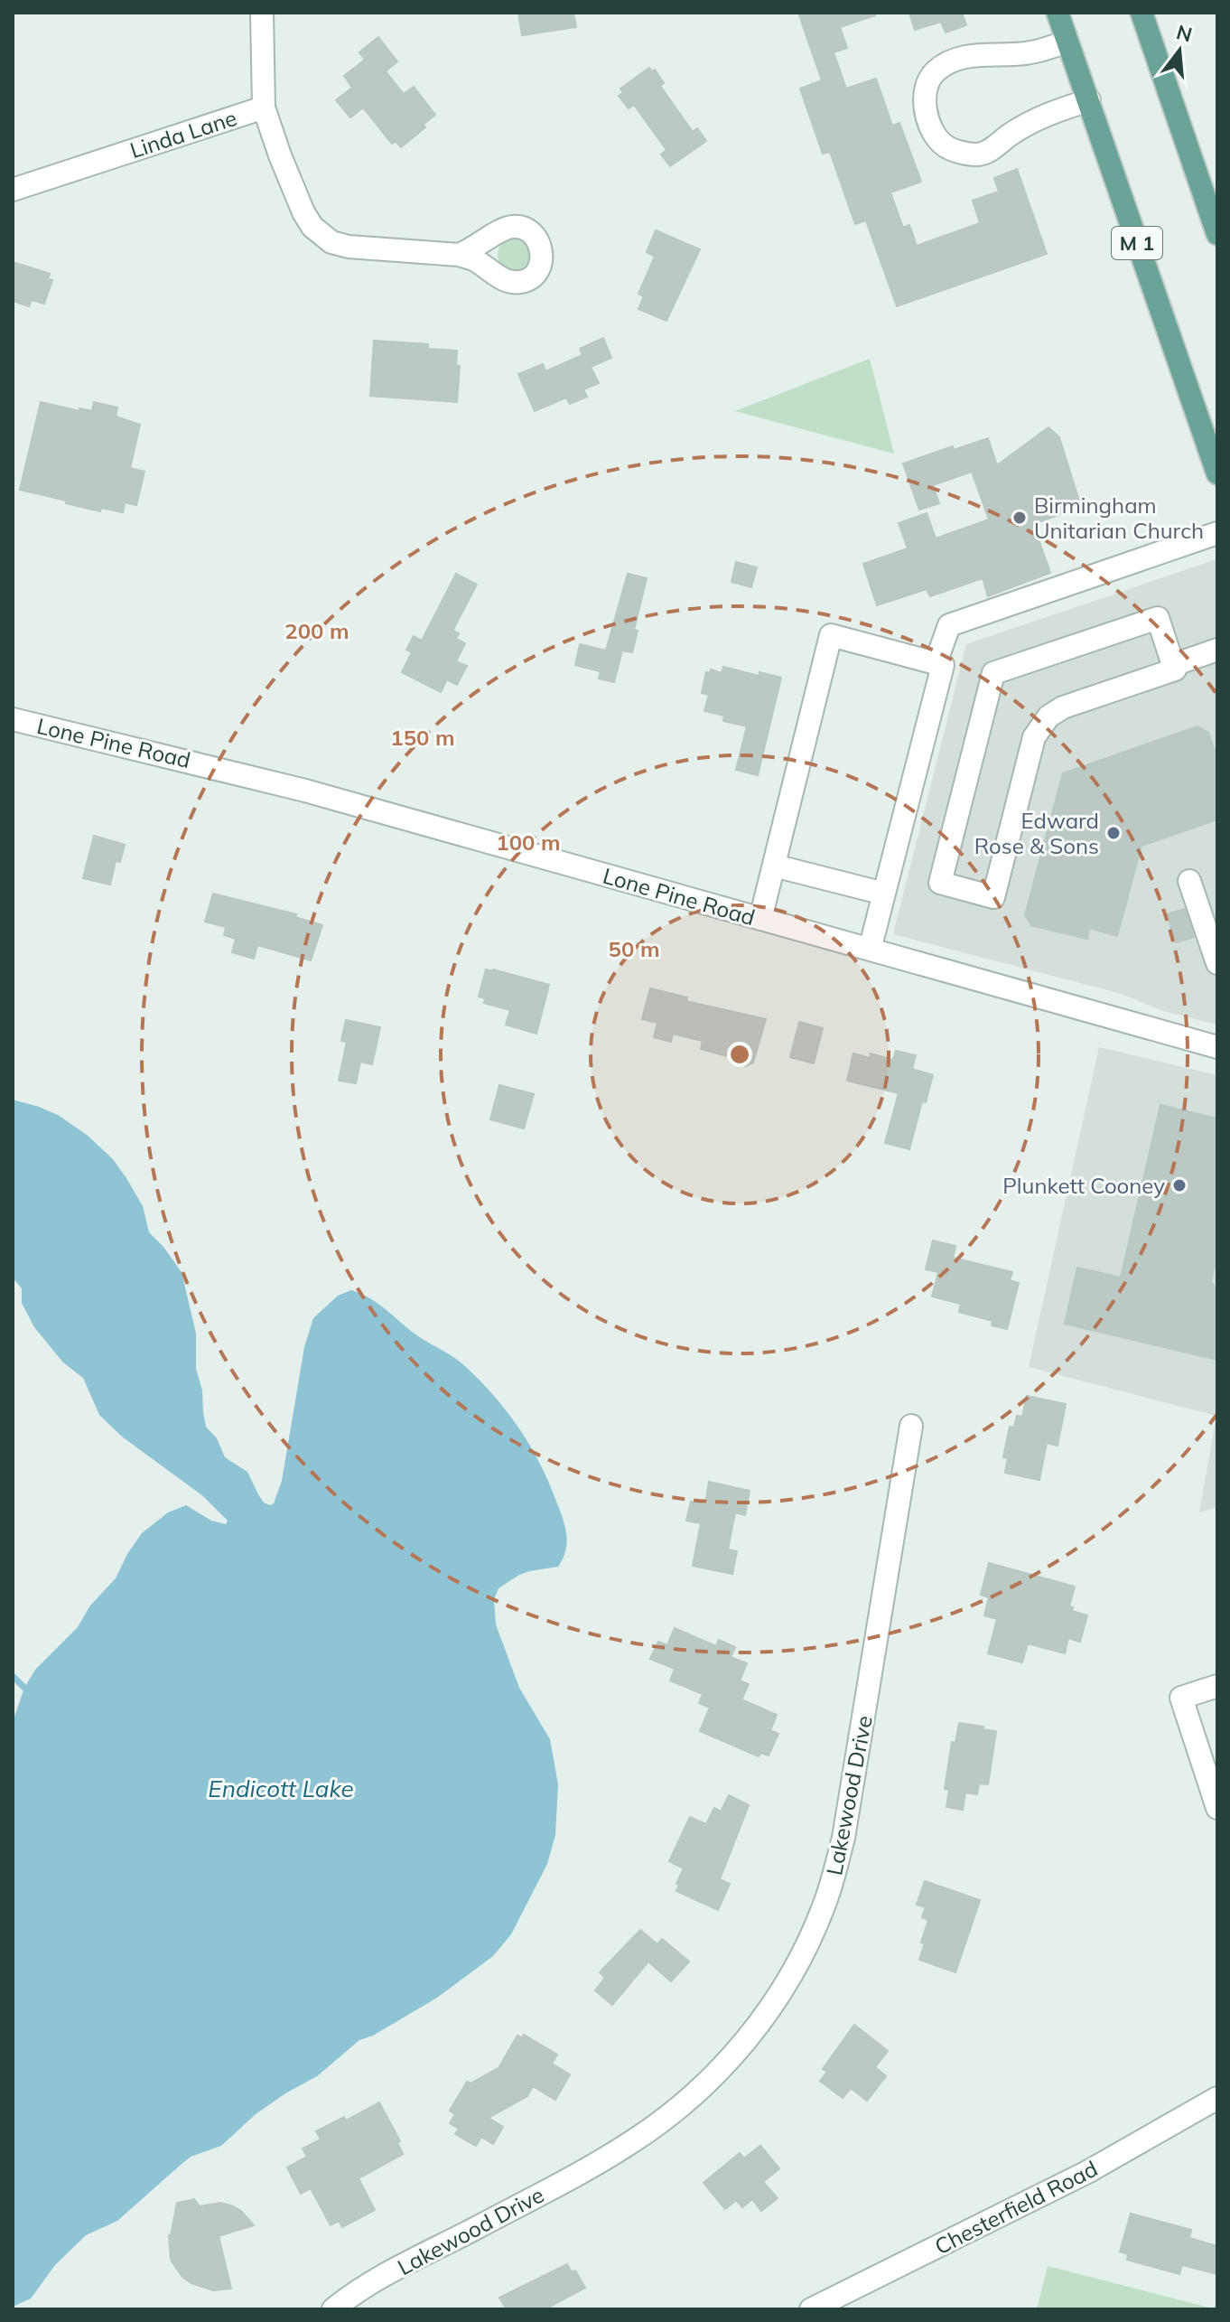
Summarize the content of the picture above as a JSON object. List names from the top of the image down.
{
  "streets": {
    "main road": ["M 1"],
    "street": [
      "Linda Lane",
      "Lone Pine Road",
      "Lakewood Drive",
      "Chesterfield Road"
    ]
  },
  "water": ["Endicott Lake"],
  "places": ["Birmingham Unitarian Church", "Edward Rose & Sons", "Plunkett Cooney"],
  "north": "top",
  "rings": [
    "200 m",
    "150 m",
    "100 m",
    "50 m"
  ]
}
